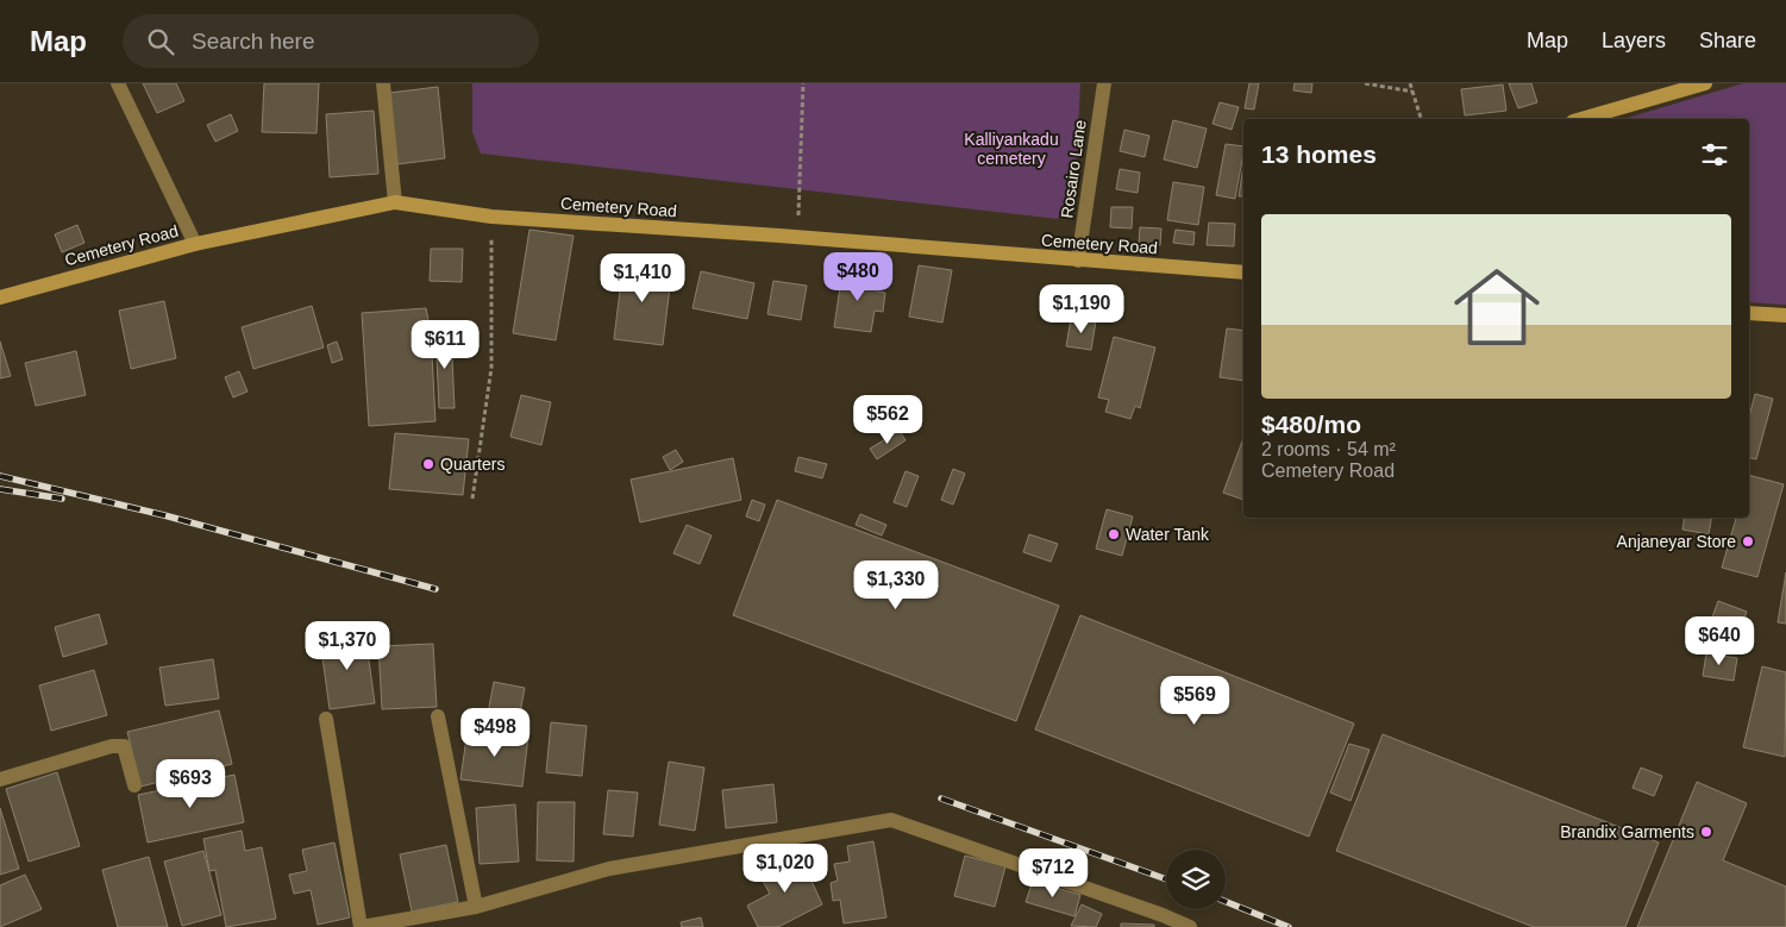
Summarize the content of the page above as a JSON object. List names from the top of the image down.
{
  "streets": {
    "main road": ["Cemetery Road"],
    "street": ["Rosairo Lane"]
  },
  "crossings": [
    ["Rosairo Lane", "Cemetery Road"]
  ],
  "parks": ["Kalliyankadu cemetery"],
  "places": [
    "Quarters",
    "Water Tank",
    "Anjaneyar Store",
    "Brandix Garments"
  ],
  "page": {
    "header": "Map",
    "search": "Search here",
    "nav": ["Map", "Layers", "Share"],
    "heading": "13 homes",
    "list": [
      {
        "name": "$480/mo",
        "note": "2 rooms · 54 m² · Cemetery Road"
      }
    ],
    "price": [
      "$480",
      "$1,410",
      "$1,190",
      "$611",
      "$562",
      "$1,330",
      "$640",
      "$1,370",
      "$569",
      "$498",
      "$693",
      "$1,020",
      "$712"
    ]
  }
}
